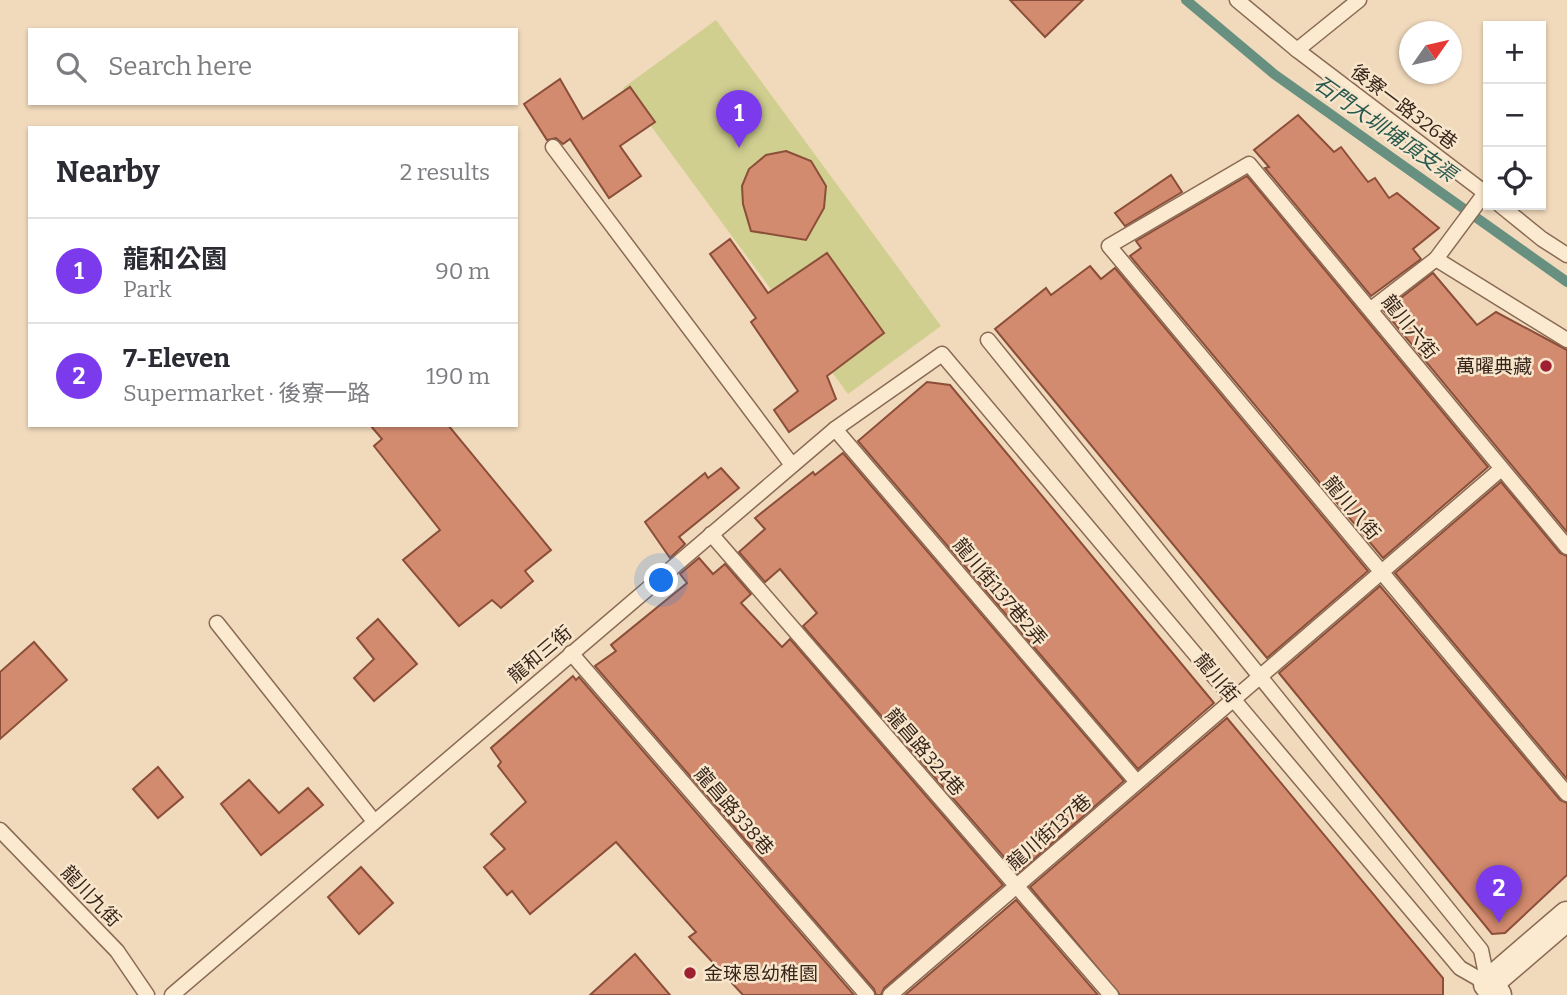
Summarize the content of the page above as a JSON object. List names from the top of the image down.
{
  "streets": {
    "lane": [
      "後寮一路326巷",
      "龍川六街",
      "龍川八街",
      "龍川街137巷2弄",
      "龍和三街",
      "龍川街",
      "龍昌路324巷",
      "龍昌路338巷",
      "龍川街137巷",
      "龍川九街"
    ]
  },
  "crossings": [
    ["龍川六街", "龍川八街"],
    ["龍川六街", "龍川街137巷"],
    ["龍川八街", "龍川街137巷"],
    ["龍川街137巷2弄", "龍和三街"],
    ["龍川街137巷2弄", "龍川街137巷"],
    ["龍和三街", "龍川街"],
    ["龍和三街", "龍昌路324巷"],
    ["龍和三街", "龍昌路338巷"],
    ["龍川街", "龍川街137巷"],
    ["龍昌路324巷", "龍川街137巷"]
  ],
  "water": ["石門大圳埔頂支渠"],
  "places": ["萬曜典藏", "金琜恩幼稚園"],
  "north": "top right",
  "page": {
    "map_buttons": ["+", "−"],
    "search": "Search here",
    "pins": ["1", "2"],
    "heading": ["Nearby", "2 results"],
    "list": [
      {
        "mark": "1",
        "name": "龍和公園",
        "note": "Park",
        "value": "90 m"
      },
      {
        "mark": "2",
        "name": "7-Eleven",
        "note": "Supermarket · 後寮一路",
        "value": "190 m"
      }
    ]
  }
}
